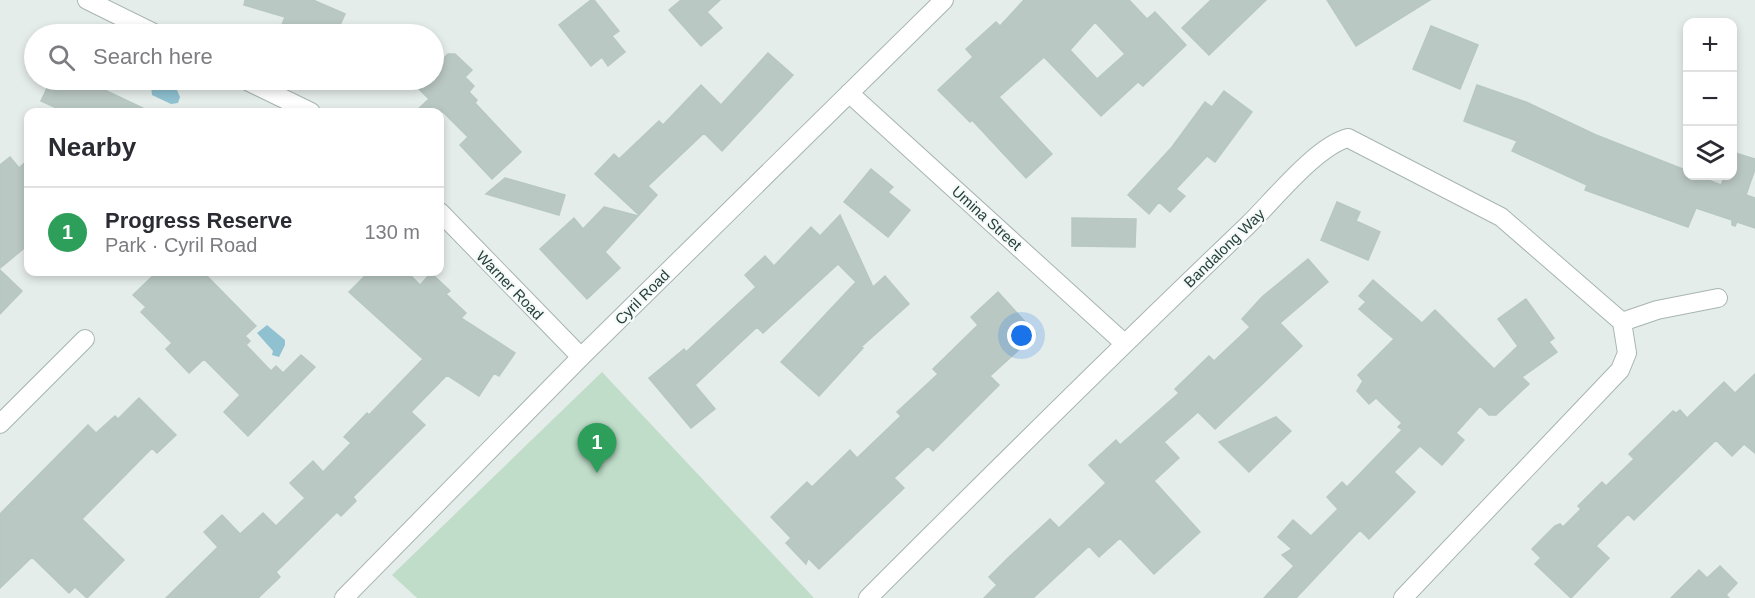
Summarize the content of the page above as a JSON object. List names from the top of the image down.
{
  "streets": {
    "street": [
      "Umina Street",
      "Bandalong Way",
      "Warner Road",
      "Cyril Road"
    ]
  },
  "crossings": [
    ["Umina Street", "Bandalong Way"],
    ["Umina Street", "Cyril Road"],
    ["Warner Road", "Cyril Road"]
  ],
  "page": {
    "map_buttons": ["+", "−"],
    "search": "Search here",
    "heading": "Nearby",
    "list": [
      {
        "mark": "1",
        "name": "Progress Reserve",
        "note": "Park · Cyril Road",
        "value": "130 m"
      }
    ],
    "pins": "1"
  }
}
